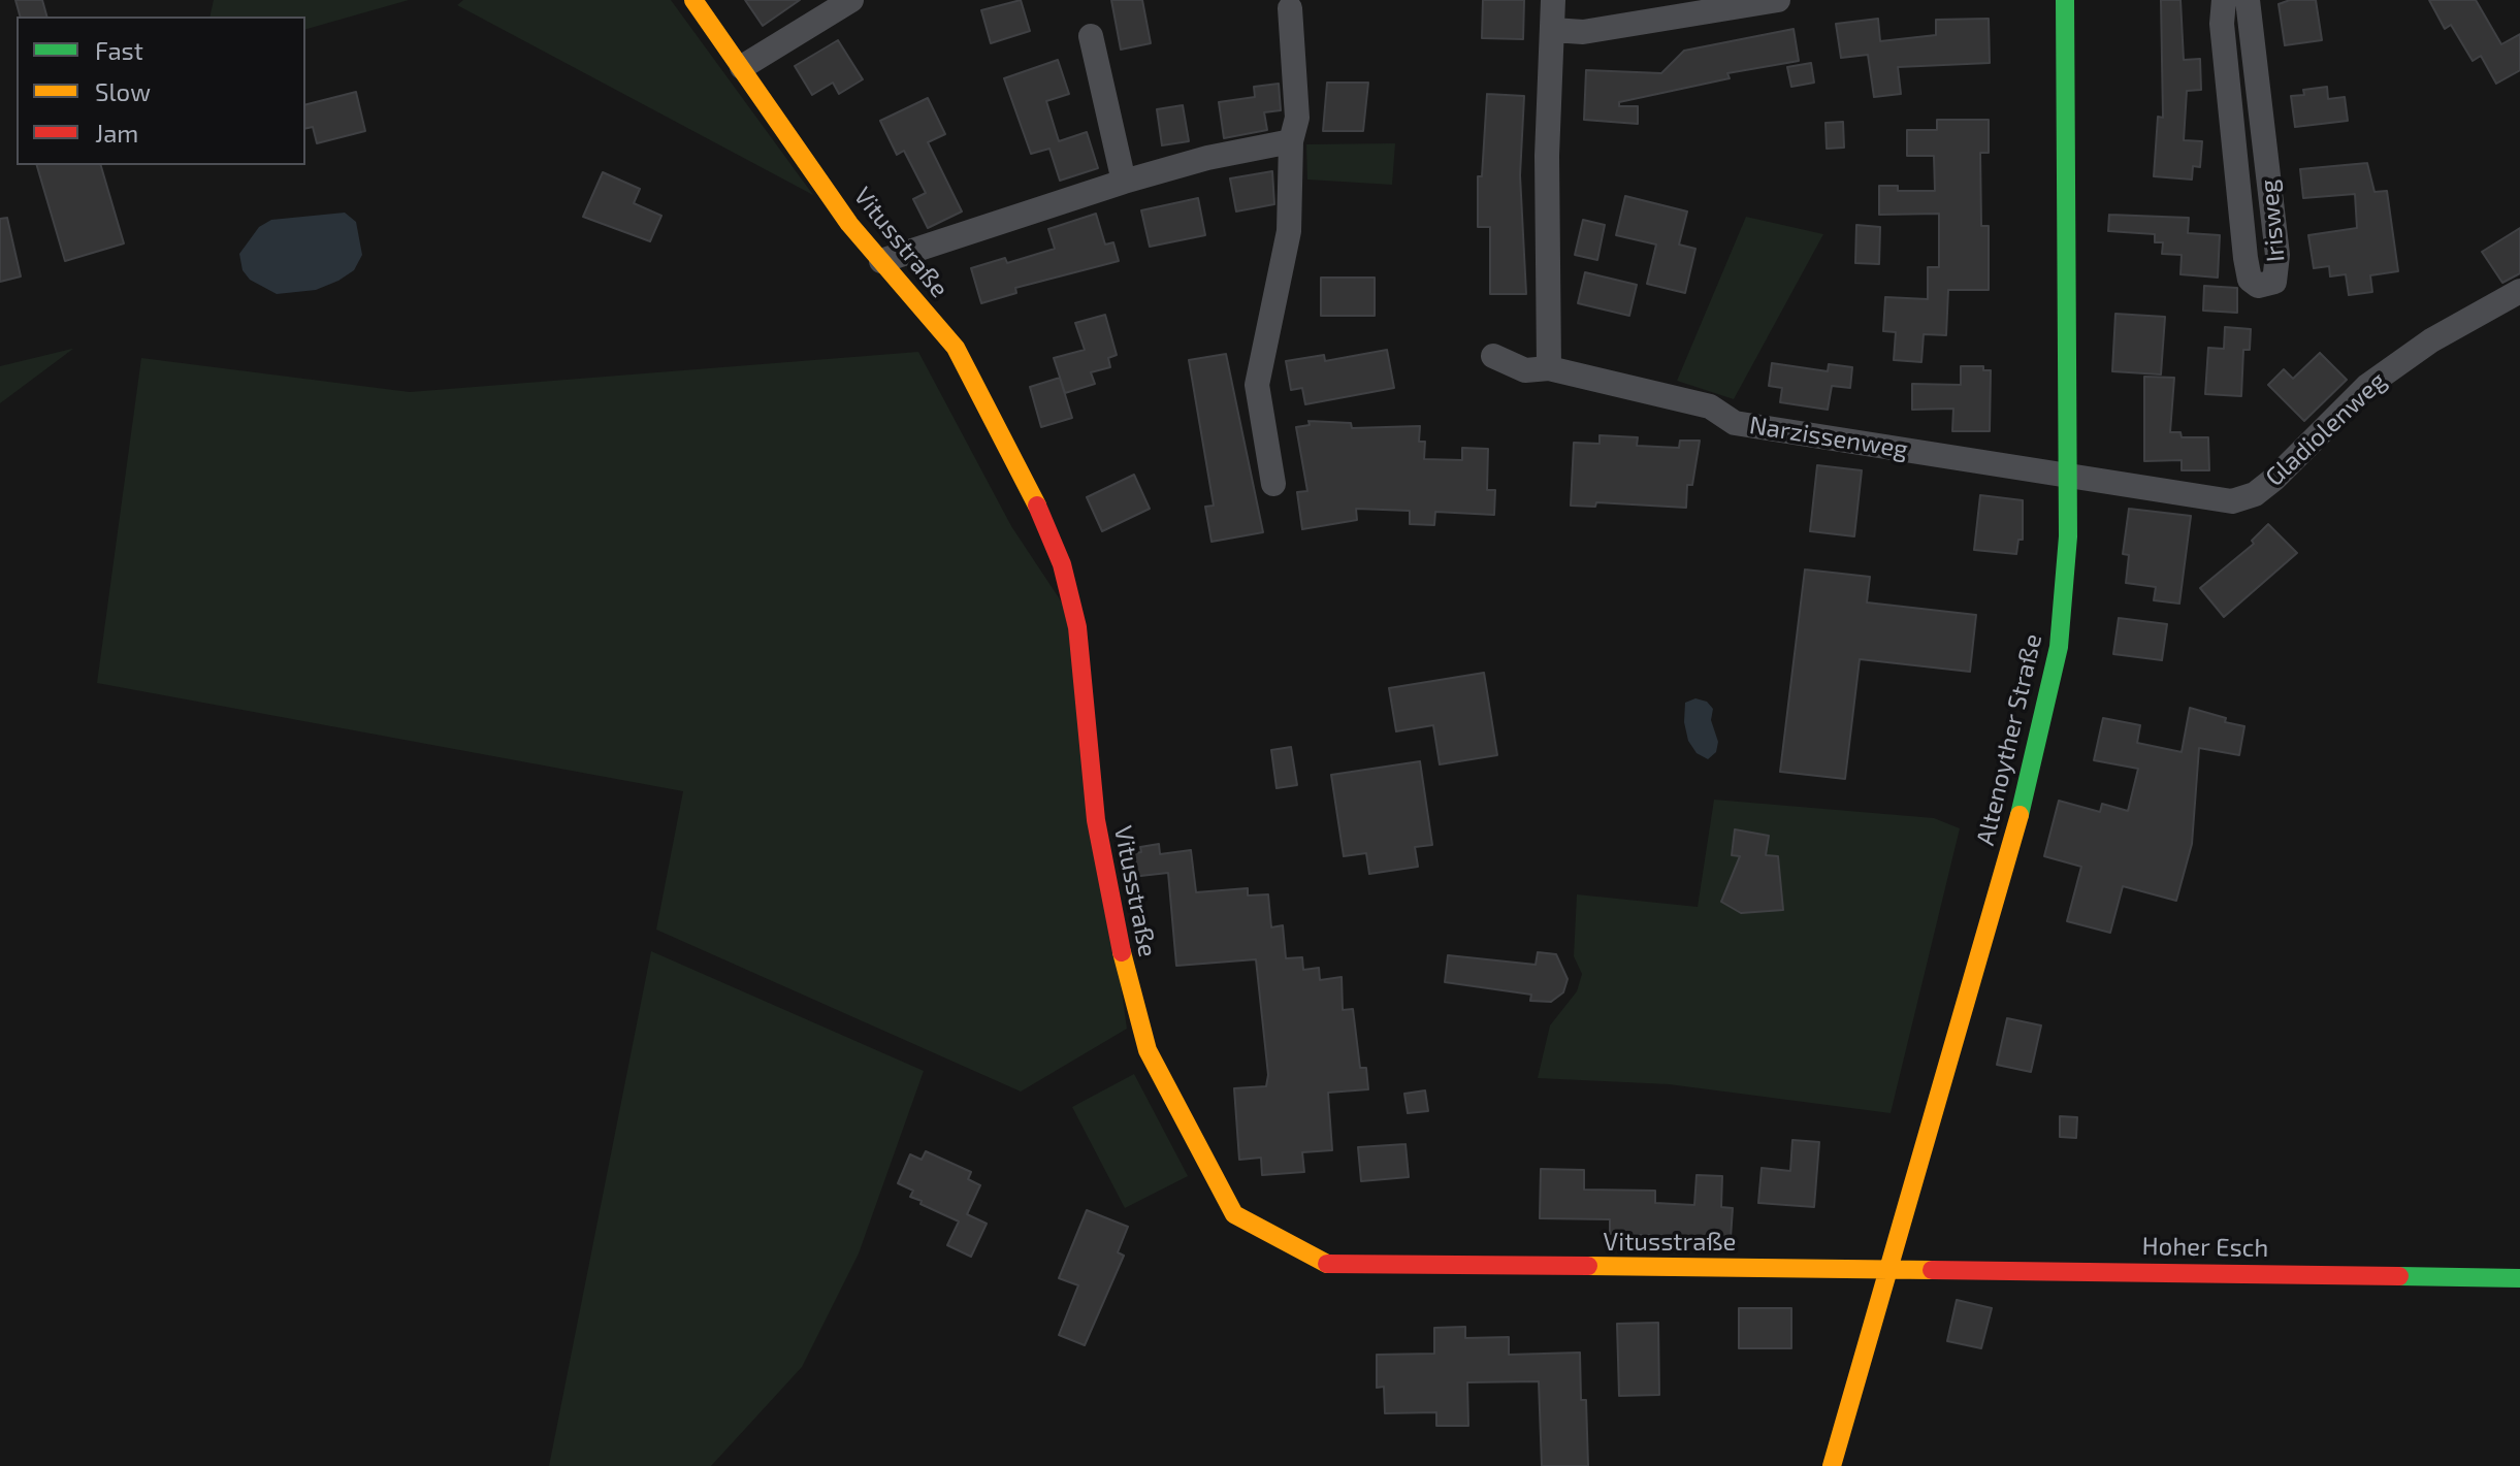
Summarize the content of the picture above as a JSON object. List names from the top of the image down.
{
  "streets": {
    "street": [
      "Irisweg",
      "Vitusstraße",
      "Gladiolenweg",
      "Narzissenweg",
      "Altenoyther Straße",
      "Hoher Esch"
    ]
  },
  "crossings": [
    ["Vitusstraße", "Altenoyther Straße"],
    ["Vitusstraße", "Hoher Esch"],
    ["Gladiolenweg", "Narzissenweg"],
    ["Gladiolenweg", "Altenoyther Straße"],
    ["Narzissenweg", "Altenoyther Straße"],
    ["Altenoyther Straße", "Hoher Esch"]
  ],
  "legend": ["Fast", "Slow", "Jam"]
}
